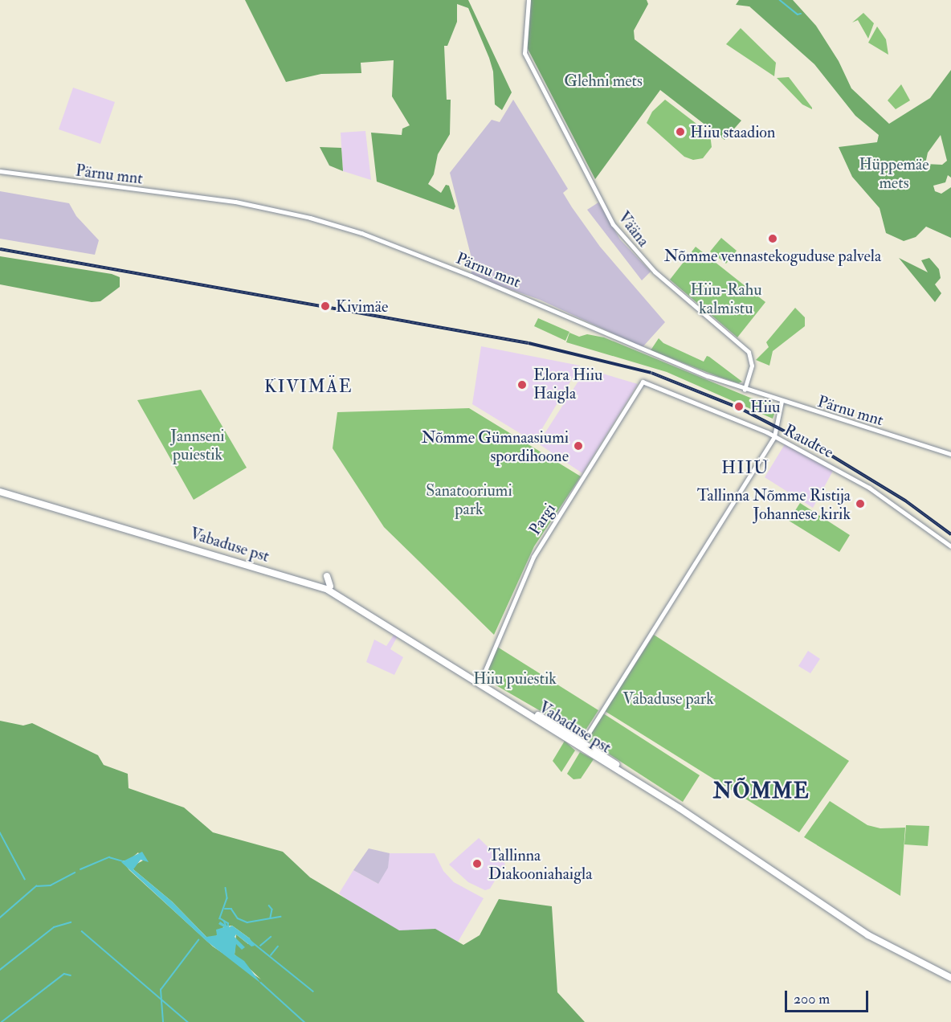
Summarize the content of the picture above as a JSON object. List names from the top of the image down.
{
  "streets": {
    "highway": ["Vabaduse pst"],
    "street": [
      "Pärnu mnt",
      "Vääna",
      "Raudtee",
      "Pargi"
    ]
  },
  "crossings": [
    ["Pärnu mnt", "Vääna"],
    ["Raudtee", "Pargi"],
    ["Pargi", "Vabaduse pst"]
  ],
  "districts": ["KIVIMÄE", "HIIU", "NÕMME"],
  "parks": [
    "Glehni mets",
    "Hüppemäe mets",
    "Hiiu-Rahu kalmistu",
    "Jannseni puiestik",
    "Sanatooriumi park",
    "Hiiu puiestik",
    "Vabaduse park"
  ],
  "places": [
    "Hiiu staadion",
    "Nõmme vennastekoguduse palvela",
    "Kivimäe",
    "Elora Hiiu Haigla",
    "Hiiu",
    "Nõmme Gümnaasiumi spordihoone",
    "Tallinna Nõmme Ristija Johannese kirik",
    "Tallinna Diakooniahaigla"
  ],
  "scale_bar": "200 m"
}
